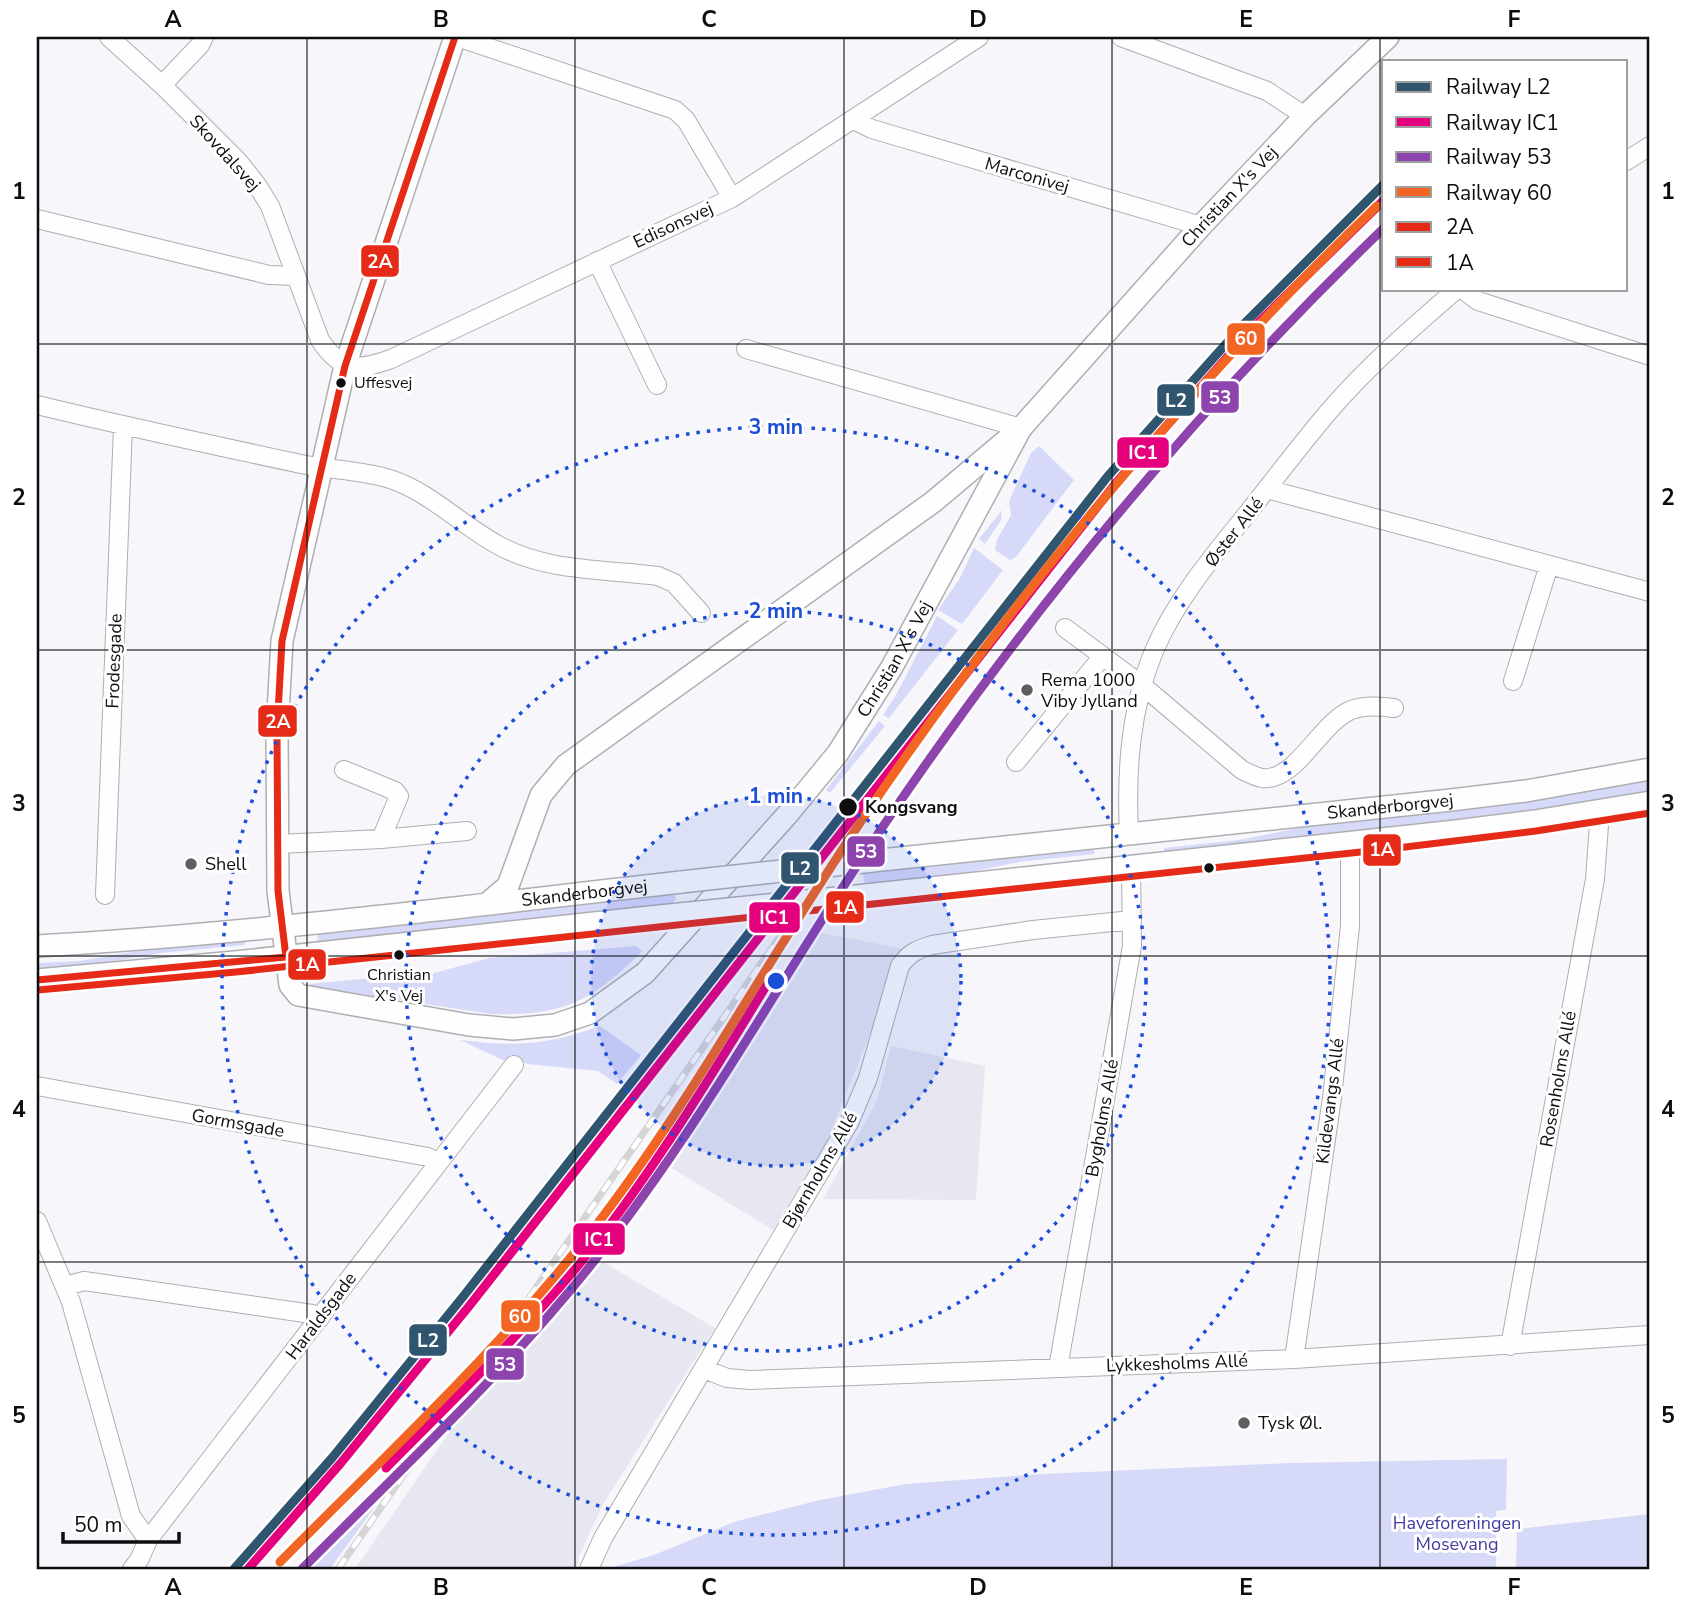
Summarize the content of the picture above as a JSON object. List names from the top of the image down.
{
  "streets": {
    "street": [
      "Skovdalsvej",
      "Marconivej",
      "Christian X's Vej",
      "Edisonsvej",
      "Øster Allé",
      "Frodesgade",
      "Skanderborgvej",
      "Rosenholms Allé",
      "Kildevangs Allé",
      "Bygholms Allé",
      "Gormsgade",
      "Bjørnholms Allé",
      "Haraldsgade",
      "Lykkesholms Allé"
    ]
  },
  "crossings": [
    ["Skovdalsvej", "Christian X's Vej"],
    ["Skovdalsvej", "Edisonsvej"],
    ["Marconivej", "Christian X's Vej"],
    ["Marconivej", "Edisonsvej"],
    ["Christian X's Vej", "Edisonsvej"],
    ["Christian X's Vej", "Skanderborgvej"],
    ["Øster Allé", "Skanderborgvej"],
    ["Skanderborgvej", "Rosenholms Allé"],
    ["Skanderborgvej", "Kildevangs Allé"],
    ["Skanderborgvej", "Bygholms Allé"],
    ["Rosenholms Allé", "Lykkesholms Allé"],
    ["Kildevangs Allé", "Lykkesholms Allé"],
    ["Bygholms Allé", "Bjørnholms Allé"],
    ["Bygholms Allé", "Lykkesholms Allé"],
    ["Gormsgade", "Haraldsgade"],
    ["Bjørnholms Allé", "Lykkesholms Allé"]
  ],
  "parks": ["Haveforeningen Mosevang"],
  "places": [
    "Uffesvej",
    "Rema 1000 Viby Jylland",
    "Kongsvang",
    "Shell",
    "Christian X's Vej",
    "Tysk Øl."
  ],
  "lines": [
    "transit line 2A",
    "rail line L2",
    "rail line IC1",
    "rail line 60",
    "rail line 53",
    "transit line 1A"
  ],
  "legend": [
    "Railway L2",
    "Railway IC1",
    "Railway 53",
    "Railway 60",
    "2A",
    "1A"
  ],
  "scale_bar": "50 m",
  "grid": {
    "columns": [
      "A",
      "B",
      "C",
      "D",
      "E",
      "F"
    ],
    "rows": [
      "1",
      "2",
      "3",
      "4",
      "5"
    ]
  },
  "rings": ["3 min", "2 min", "1 min"]
}
